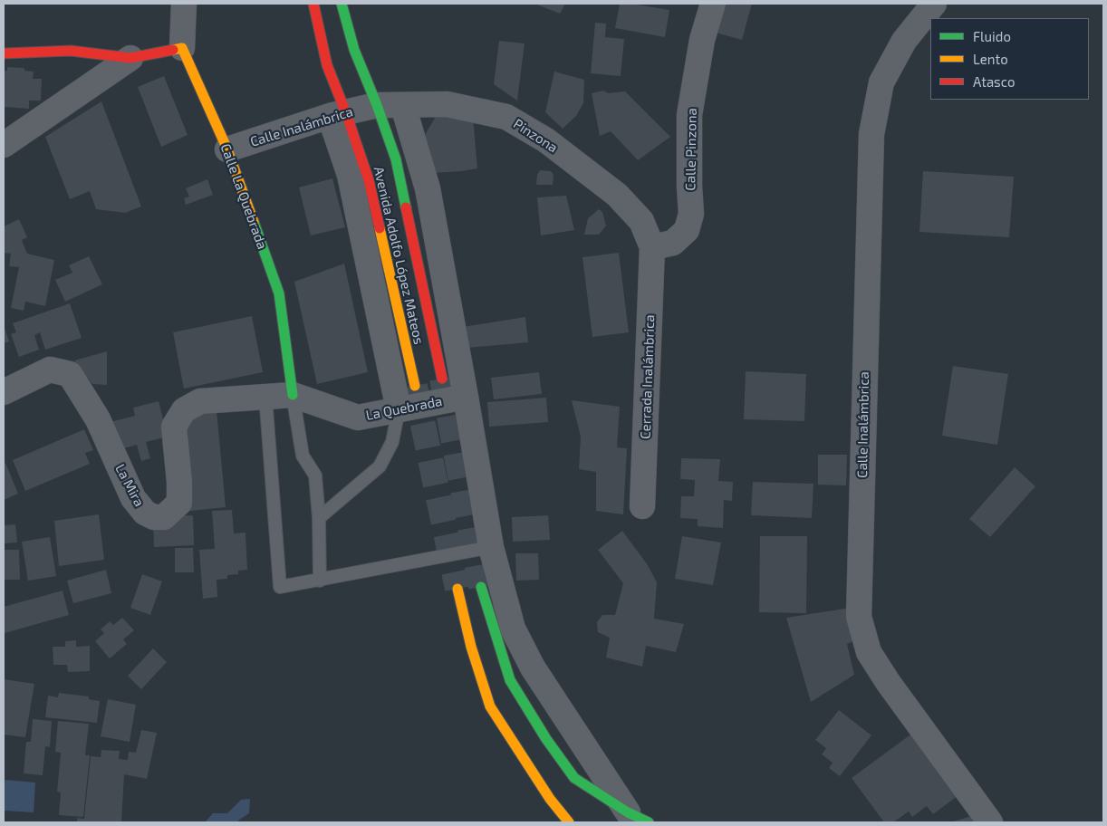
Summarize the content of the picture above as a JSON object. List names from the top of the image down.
{
  "streets": {
    "main road": ["Calle La Quebrada", "Avenida Adolfo López Mateos"],
    "street": [
      "Calle Inalámbrica",
      "Pinzona",
      "Calle Pinzona",
      "Cerrada Inalámbrica",
      "La Quebrada",
      "La Mira"
    ]
  },
  "crossings": [
    ["Calle Inalámbrica", "Pinzona"],
    ["Calle Inalámbrica", "Calle La Quebrada"],
    ["Calle Inalámbrica", "Avenida Adolfo López Mateos"],
    ["Pinzona", "Calle Pinzona"],
    ["Pinzona", "Avenida Adolfo López Mateos"],
    ["Pinzona", "Cerrada Inalámbrica"],
    ["Calle Pinzona", "Cerrada Inalámbrica"],
    ["Calle La Quebrada", "La Quebrada"],
    ["Calle La Quebrada", "La Mira"],
    ["La Quebrada", "La Mira"]
  ],
  "legend": ["Fluido", "Lento", "Atasco"]
}
